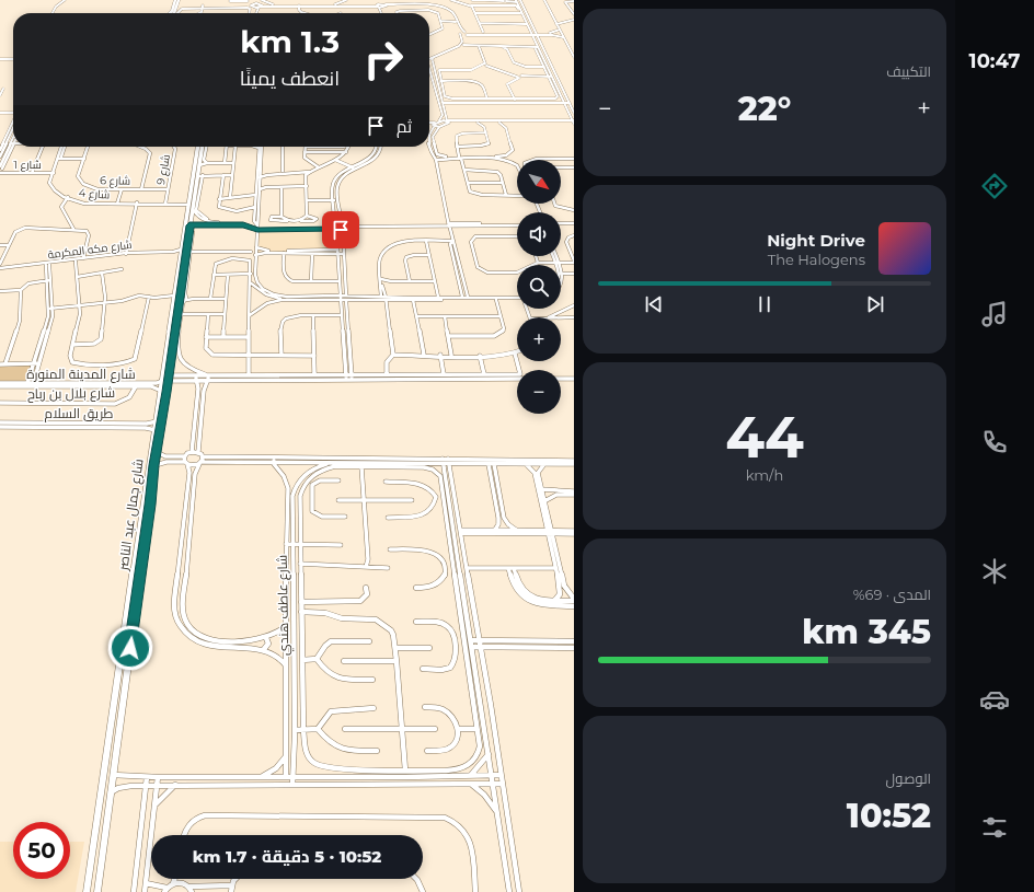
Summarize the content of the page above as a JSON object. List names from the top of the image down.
{
  "streets": {
    "main road": ["شارع جمال عبد الناصر"],
    "street": [
      "شارع 1",
      "شارع 9",
      "شارع 6",
      "شارع 4",
      "شارع مكه المكرمة",
      "شارع المدينة المنورة",
      "شارع بلال بن رباح",
      "طريق السلام",
      "شارع عاطف هندي"
    ]
  },
  "crossings": [
    ["شارع 1", "شارع 4"],
    ["شارع 9", "شارع 6"],
    ["شارع 9", "شارع 4"],
    ["شارع 4", "شارع جمال عبد الناصر"],
    ["شارع مكه المكرمة", "شارع جمال عبد الناصر"],
    ["شارع المدينة المنورة", "شارع بلال بن رباح"],
    ["شارع المدينة المنورة", "شارع جمال عبد الناصر"],
    ["طريق السلام", "شارع جمال عبد الناصر"]
  ],
  "north": "bottom right",
  "page": {
    "tabs": "10:47",
    "tile": [
      "التكييف",
      ["44", "km/h"],
      ["المدى · 69%", "345 km"],
      ["الوصول", "10:52"]
    ],
    "turn": ["1.3 km", "انعطف يمينًا"],
    "heat": ["−", "22°", "+"],
    "then": "ثم",
    "map_buttons": ["+", "−"],
    "song": ["Night Drive", "The Halogens"],
    "limit": "50",
    "trip": "10:52 · 5 دقيقة · 1.7 km"
  }
}
